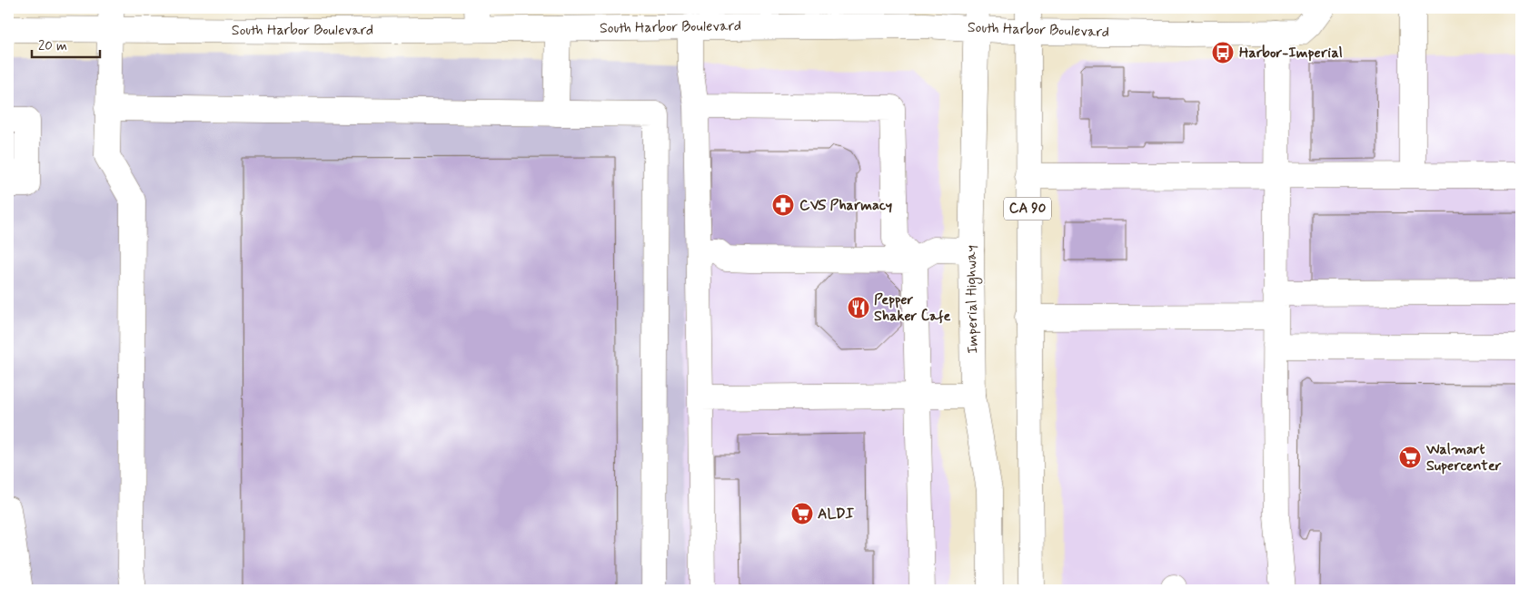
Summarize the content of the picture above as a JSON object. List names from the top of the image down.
{
  "streets": {
    "main road": ["South Harbor Boulevard", "CA 90", "Imperial Highway"]
  },
  "crossings": [
    ["South Harbor Boulevard", "CA 90"],
    ["South Harbor Boulevard", "Imperial Highway"]
  ],
  "places": {
    "bus stop": ["Harbor-Imperial"],
    "pharmacy": ["CVS Pharmacy"],
    "restaurant": ["Pepper Shaker Cafe"],
    "supermarket": ["Walmart Supercenter", "ALDI"]
  },
  "scale_bar": "20 m"
}
